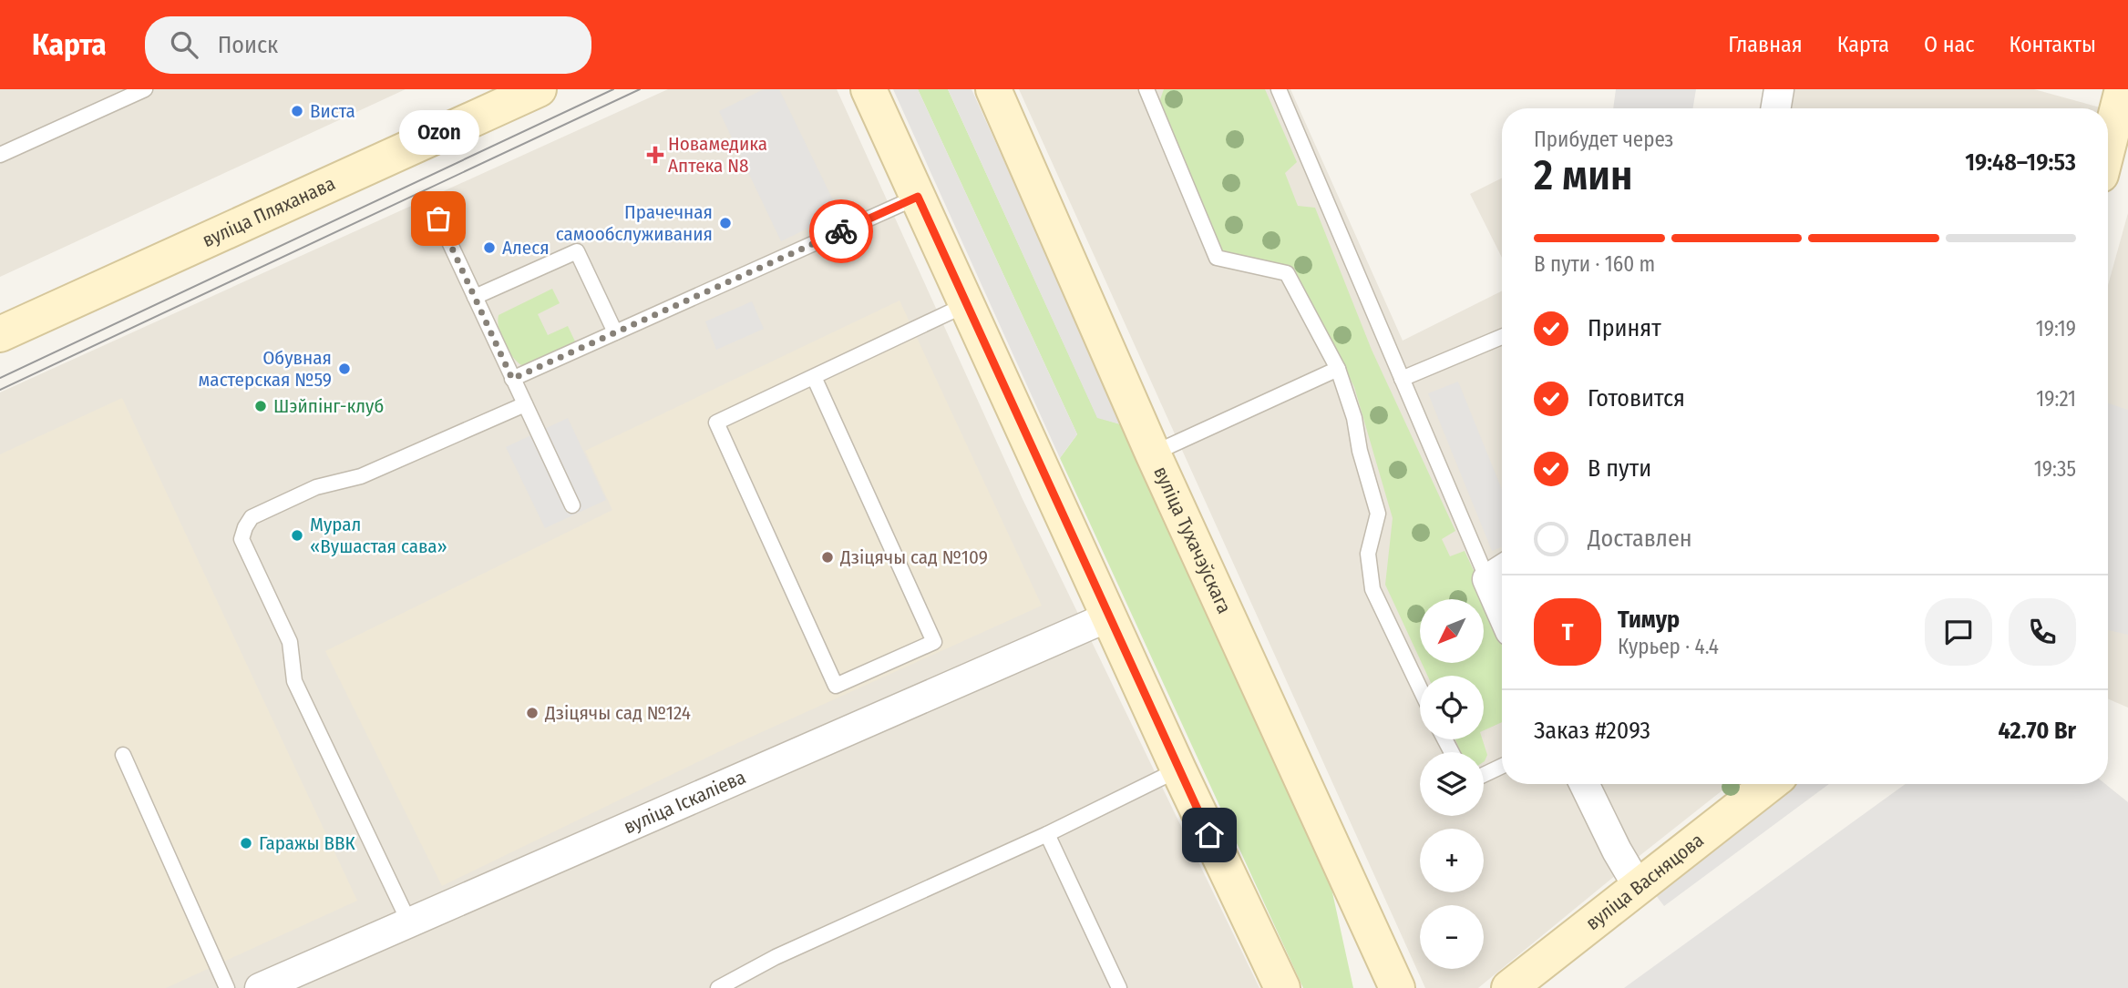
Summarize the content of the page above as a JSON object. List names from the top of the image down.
{
  "streets": {
    "street": [
      "вуліца Пляханава",
      "вуліца Тухачэўскага",
      "вуліца Іскаліева",
      "вуліца Васняцова"
    ]
  },
  "places": {
    "other": [
      "Виста",
      "Ozon",
      "Прачечная самообслуживания",
      "Алеся",
      "Обувная мастерская №59",
      "Шэйпінг-клуб",
      "Мурал «Вушастая сава»",
      "Дзіцячы сад №109",
      "Дзіцячы сад №124",
      "Гаражы ВВК"
    ],
    "health": ["Новамедика Аптека N8"]
  },
  "north": "bottom left",
  "page": {
    "header": "Карта",
    "search": "Поиск",
    "nav": [
      "Главная",
      "Карта",
      "О нас",
      "Контакты"
    ],
    "heading": ["2 мин", "Прибудет через", "19:48–19:53"],
    "panel": [
      "Тимур",
      "Курьер · 4.4",
      "Заказ #2093",
      "42.70 Br"
    ],
    "bubble": "Ozon",
    "bar": "В пути · 160 m",
    "list": [
      ["Принят", "19:19"],
      ["Готовится", "19:21"],
      ["В пути", "19:35"],
      "Доставлен"
    ],
    "round": "Т",
    "map_buttons": ["+", "−"]
  }
}
